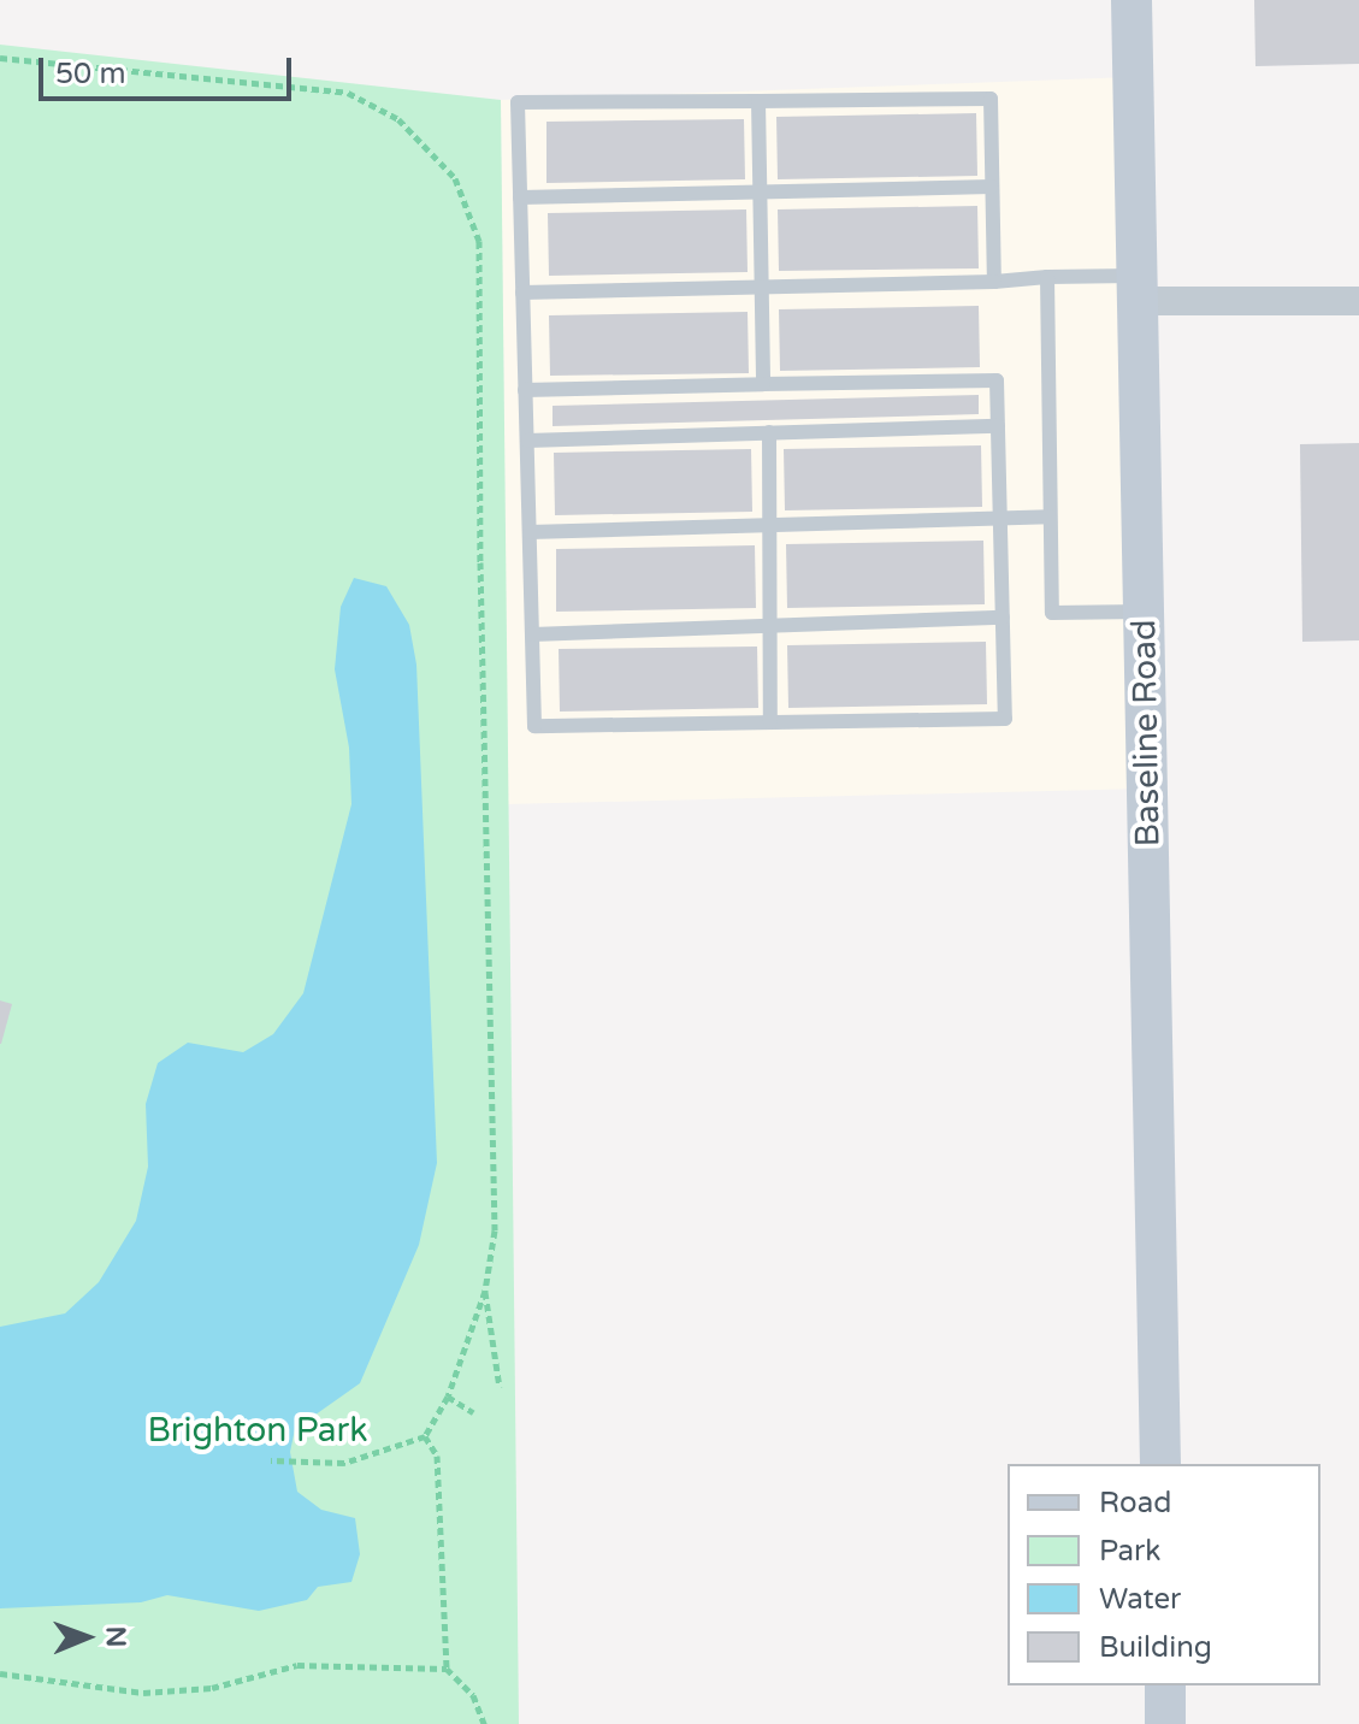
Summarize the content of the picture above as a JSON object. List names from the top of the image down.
{
  "streets": {
    "main road": ["Baseline Road"]
  },
  "parks": ["Brighton Park"],
  "legend": [
    "Road",
    "Park",
    "Water",
    "Building"
  ],
  "scale_bar": "50 m",
  "north": "right"
}
